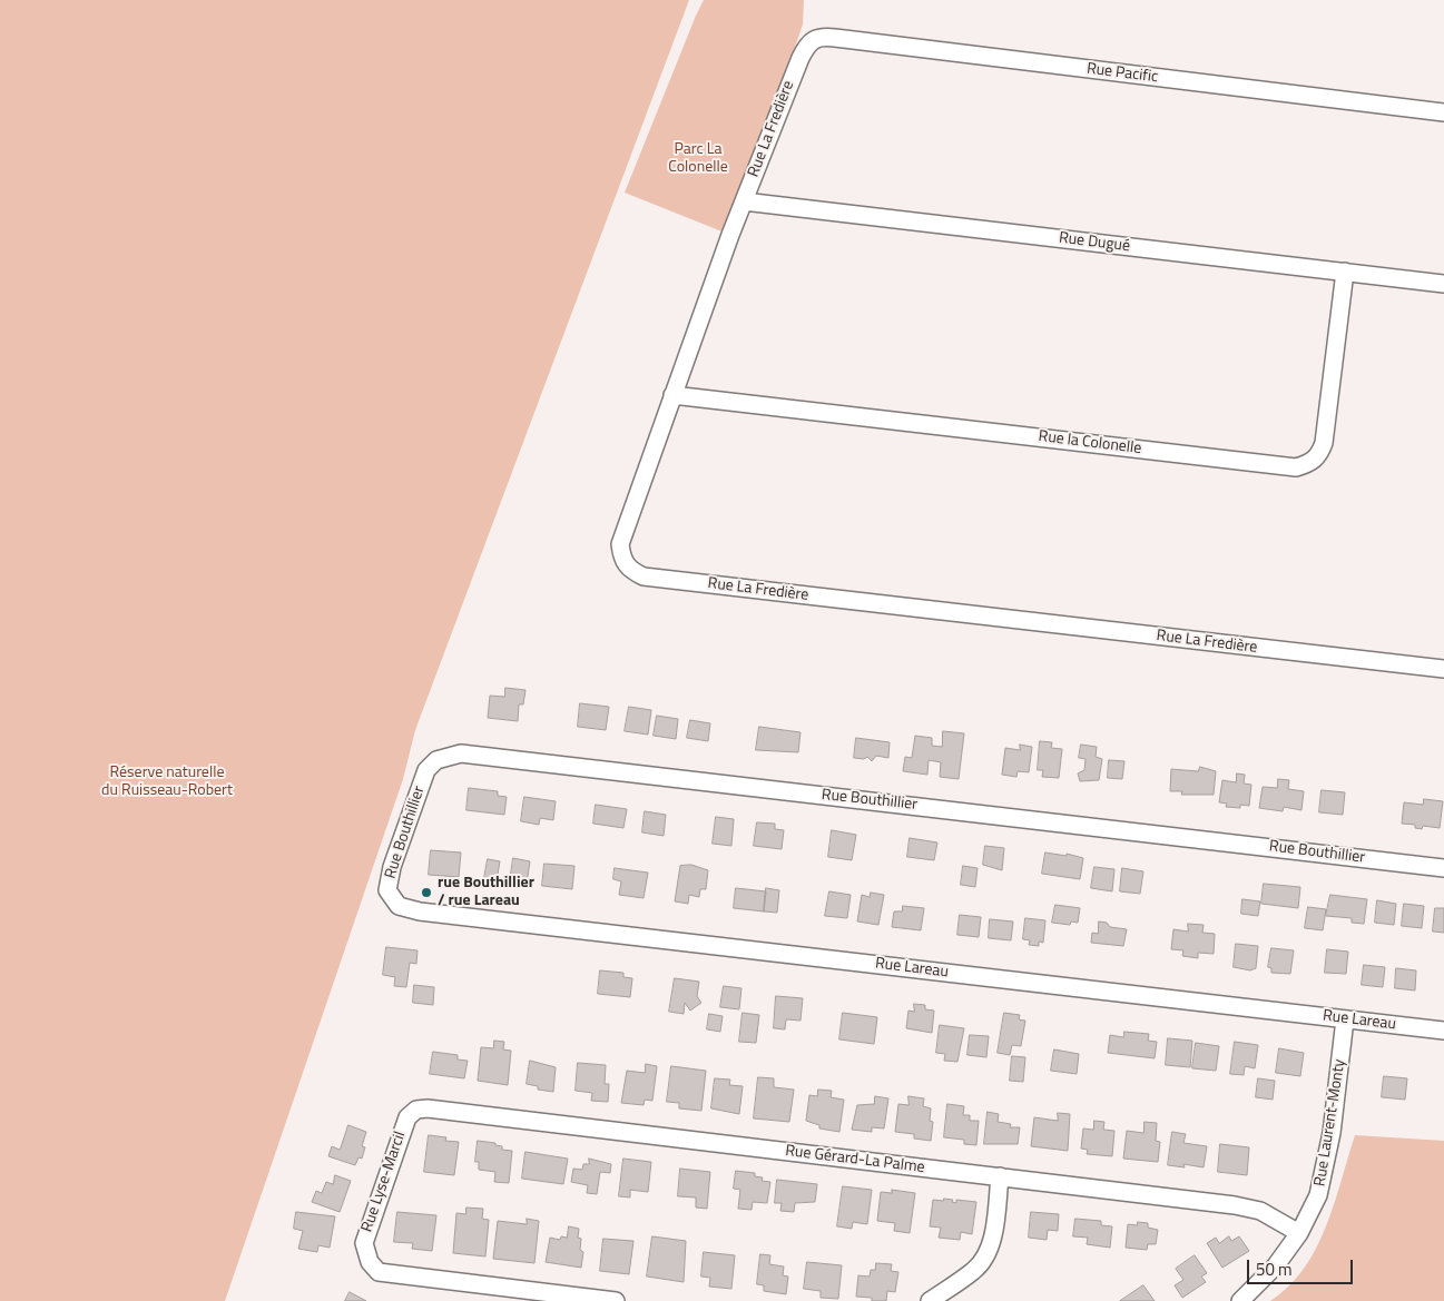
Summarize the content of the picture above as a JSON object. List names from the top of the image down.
{
  "streets": {
    "street": [
      "Rue Pacific",
      "Rue La Fredière",
      "Rue Dugué",
      "Rue la Colonelle",
      "Rue Bouthillier",
      "Rue Lareau",
      "Rue Laurent-Monty",
      "Rue Gérard-La Palme",
      "Rue Lyse-Marcil"
    ]
  },
  "crossings": [
    ["Rue Pacific", "Rue La Fredière"],
    ["Rue La Fredière", "Rue Dugué"],
    ["Rue La Fredière", "Rue la Colonelle"],
    ["Rue Dugué", "Rue la Colonelle"],
    ["Rue Bouthillier", "Rue Lareau"],
    ["Rue Lareau", "Rue Laurent-Monty"],
    ["Rue Laurent-Monty", "Rue Gérard-La Palme"],
    ["Rue Gérard-La Palme", "Rue Lyse-Marcil"]
  ],
  "parks": ["Parc La Colonelle", "Réserve naturelle du Ruisseau-Robert"],
  "places": ["rue Bouthillier / rue Lareau"],
  "scale_bar": "50 m"
}
